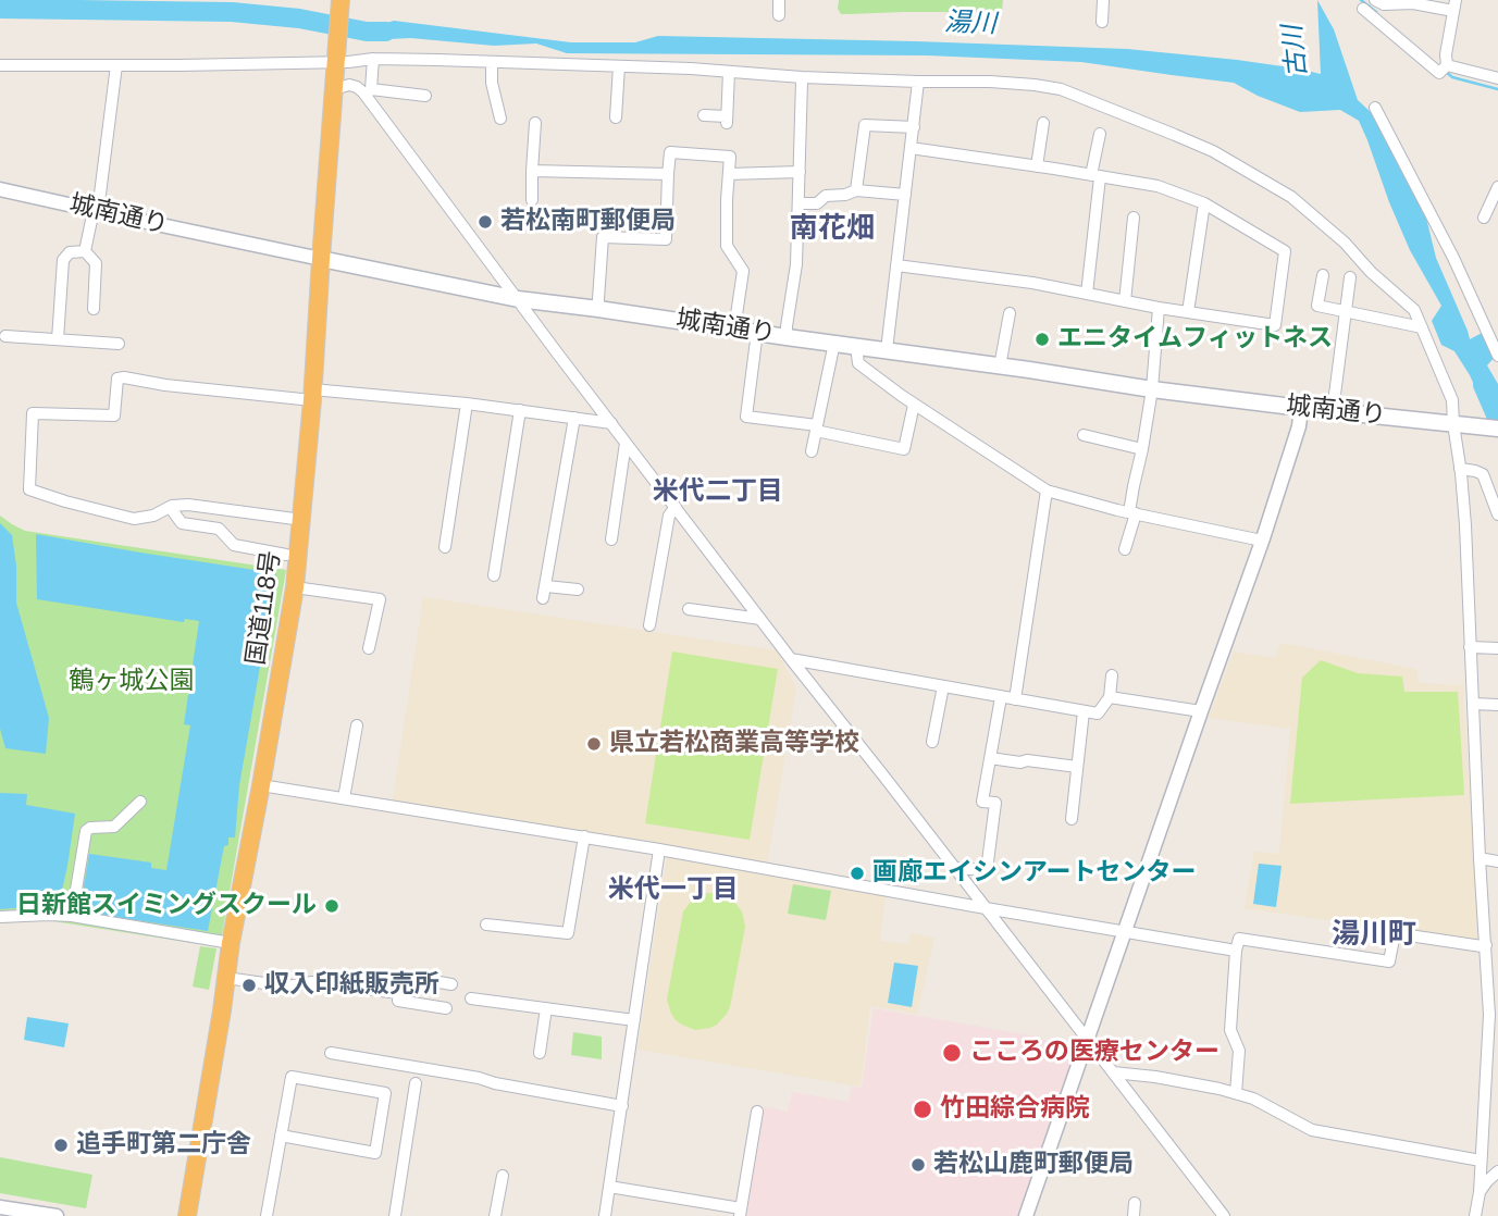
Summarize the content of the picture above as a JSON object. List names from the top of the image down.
{
  "streets": {
    "highway": ["国道118号"],
    "main road": ["城南通り"]
  },
  "crossings": [
    ["城南通り", "国道118号"]
  ],
  "districts": [
    "南花畑",
    "米代二丁目",
    "米代一丁目",
    "湯川町"
  ],
  "water": ["湯川", "古川"],
  "parks": ["鶴ヶ城公園"],
  "places": [
    "若松南町郵便局",
    "エニタイムフィットネス",
    "県立若松商業高等学校",
    "画廊エイシンアートセンター",
    "日新館スイミングスクール",
    "収入印紙販売所",
    "こころの医療センター",
    "竹田綜合病院",
    "追手町第二庁舎",
    "若松山鹿町郵便局"
  ]
}
